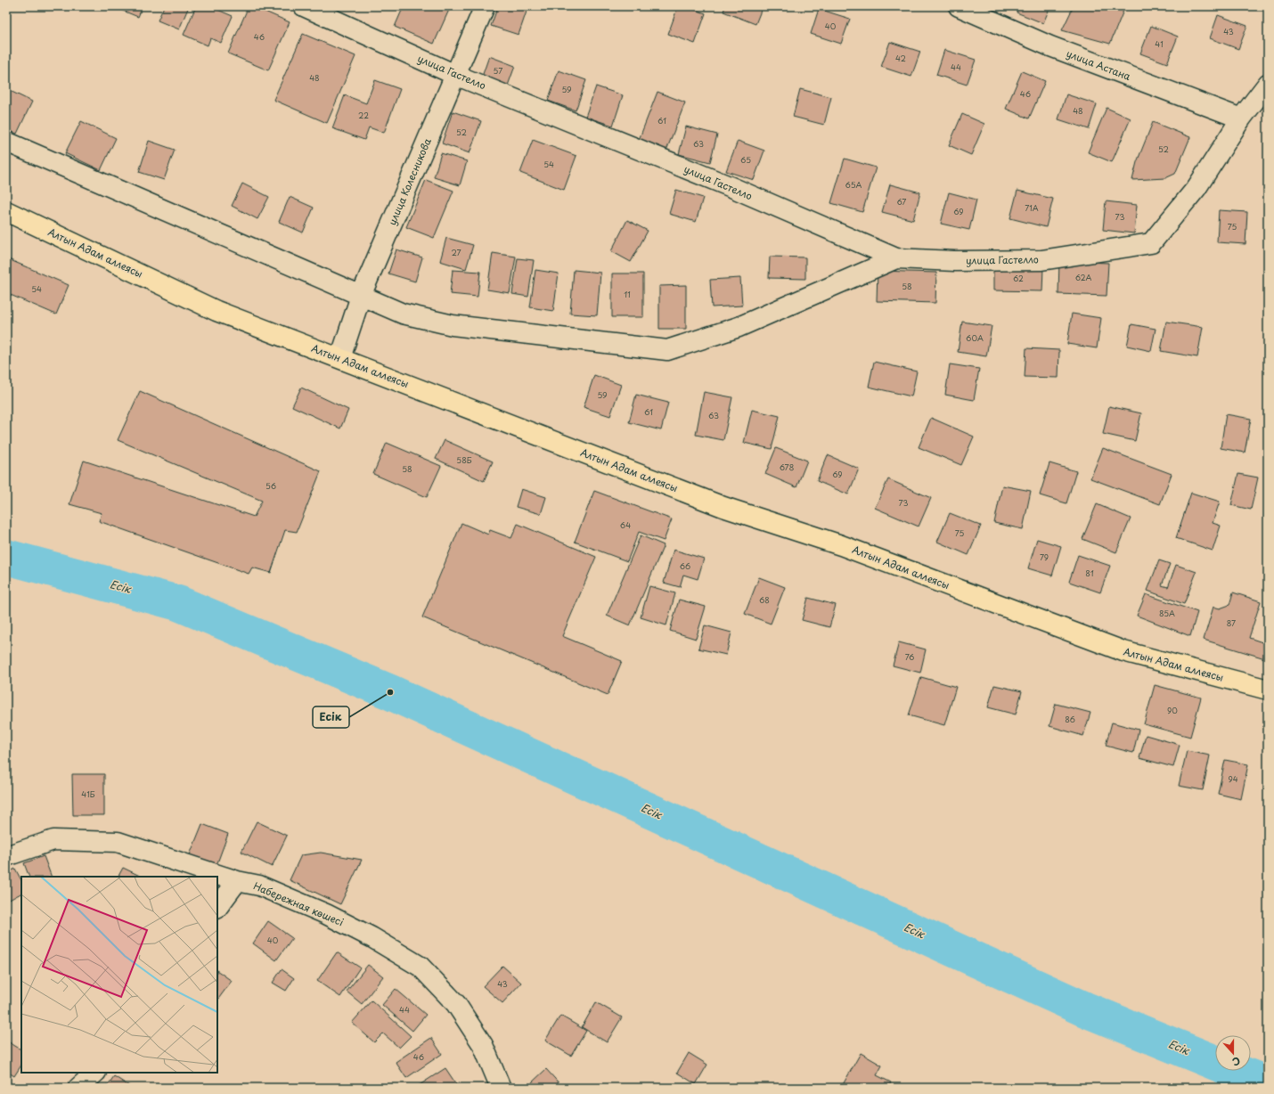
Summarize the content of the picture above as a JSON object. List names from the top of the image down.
{
  "streets": {
    "main road": ["Алтын Адам аллеясы"],
    "street": [
      "улица Астана",
      "улица Гастелло",
      "улица Колесникова",
      "Набережная көшесі"
    ]
  },
  "crossings": [
    ["улица Астана", "улица Гастелло"],
    ["улица Гастелло", "улица Колесникова"],
    ["улица Колесникова", "Алтын Адам аллеясы"]
  ],
  "water": ["Есік"],
  "places": ["Есік"],
  "house_numbers": [
    "40",
    "43",
    "46",
    "41",
    "42",
    "44",
    "57",
    "48",
    "59",
    "46",
    "48",
    "22",
    "61",
    "52",
    "63",
    "52",
    "65",
    "54",
    "65А",
    "67",
    "71А",
    "69",
    "73",
    "75",
    "27",
    "62А",
    "62",
    "58",
    "54",
    "11",
    "60А",
    "59",
    "61",
    "63",
    "58Б",
    "678",
    "58",
    "69",
    "56",
    "73",
    "64",
    "75",
    "79",
    "66",
    "81",
    "68",
    "85А",
    "87",
    "76",
    "90",
    "86",
    "94",
    "41Б",
    "40",
    "43",
    "44",
    "46"
  ],
  "north": "bottom"
}
